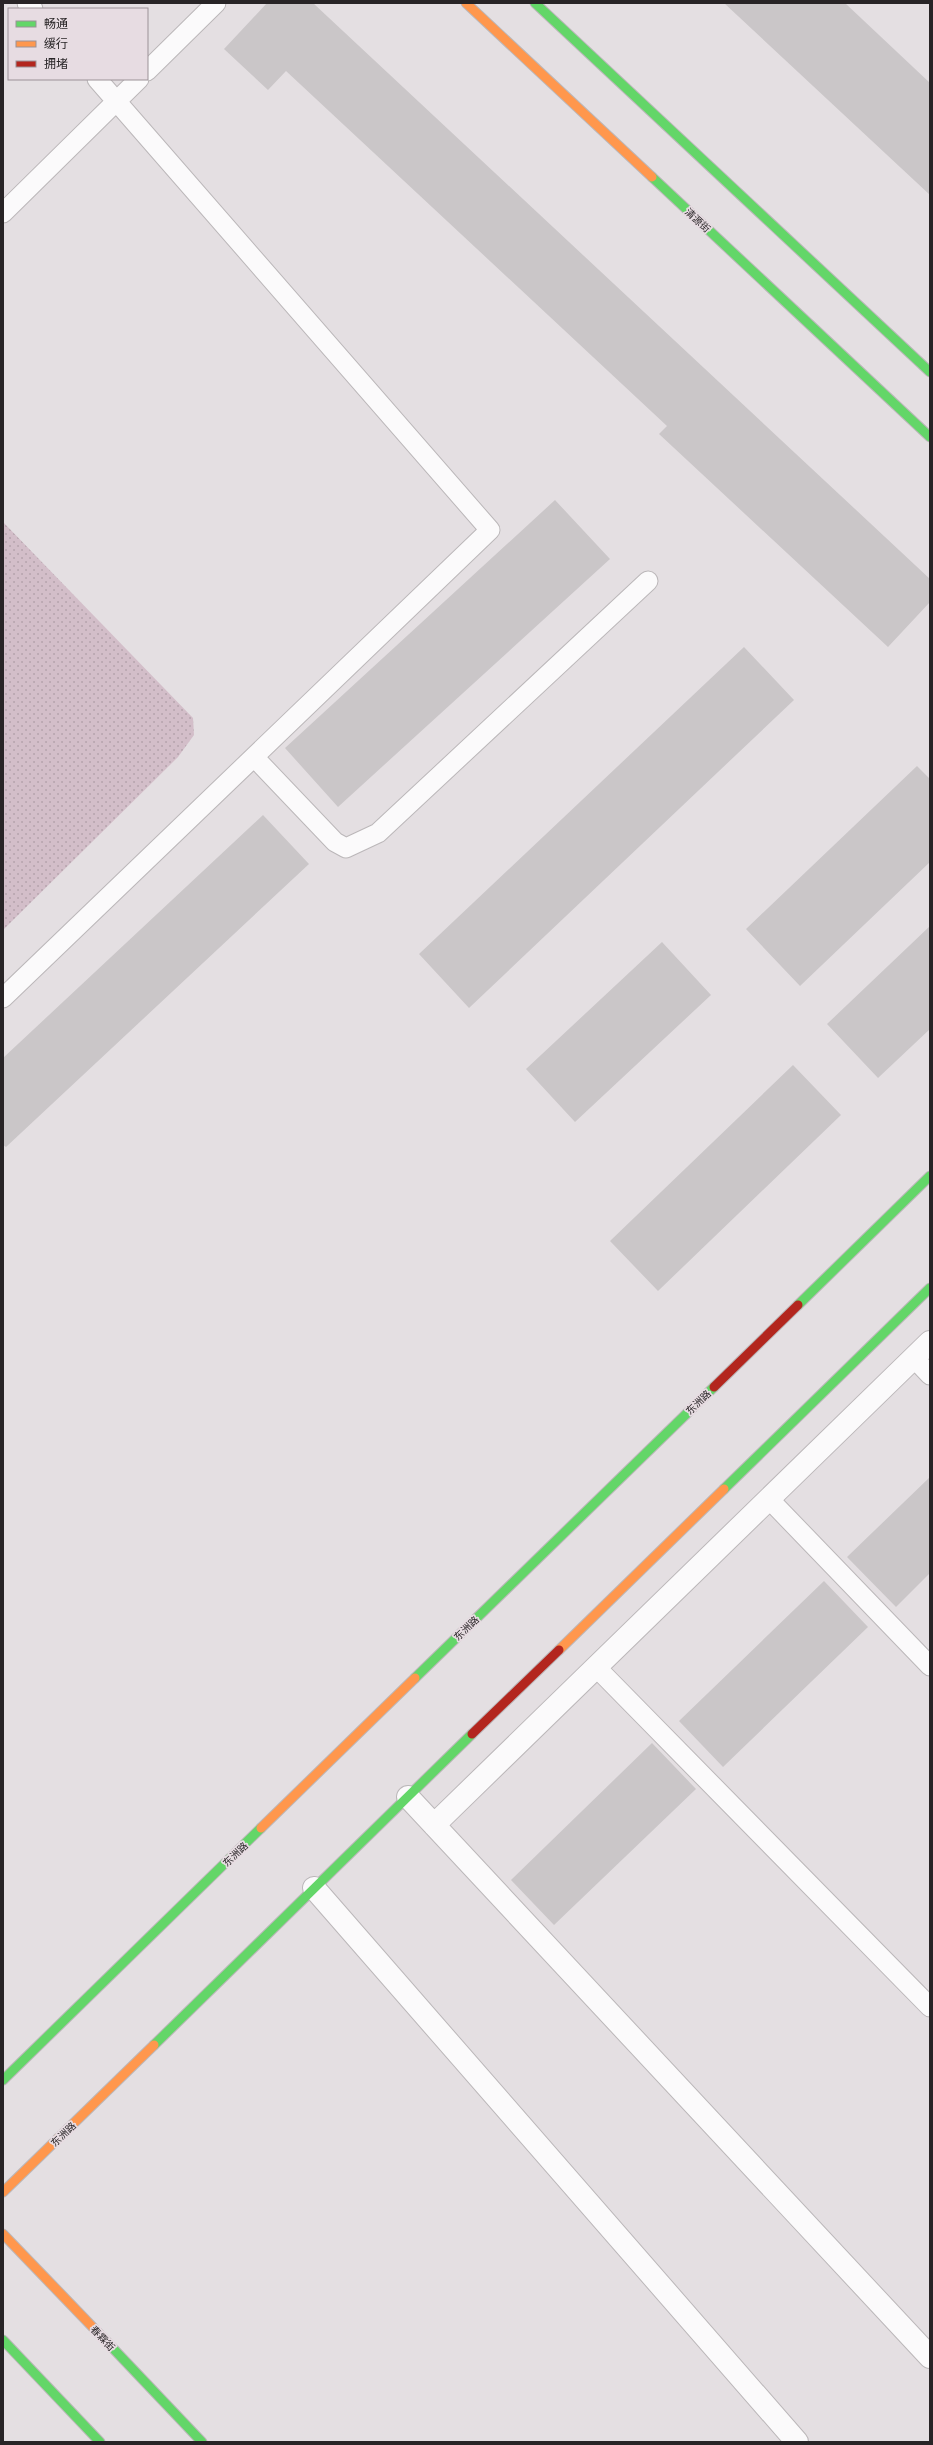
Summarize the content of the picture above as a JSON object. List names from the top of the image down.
{
  "streets": {
    "street": ["清源街", "东洲路", "春霖街"]
  },
  "legend": ["畅通", "缓行", "拥堵"]
}
